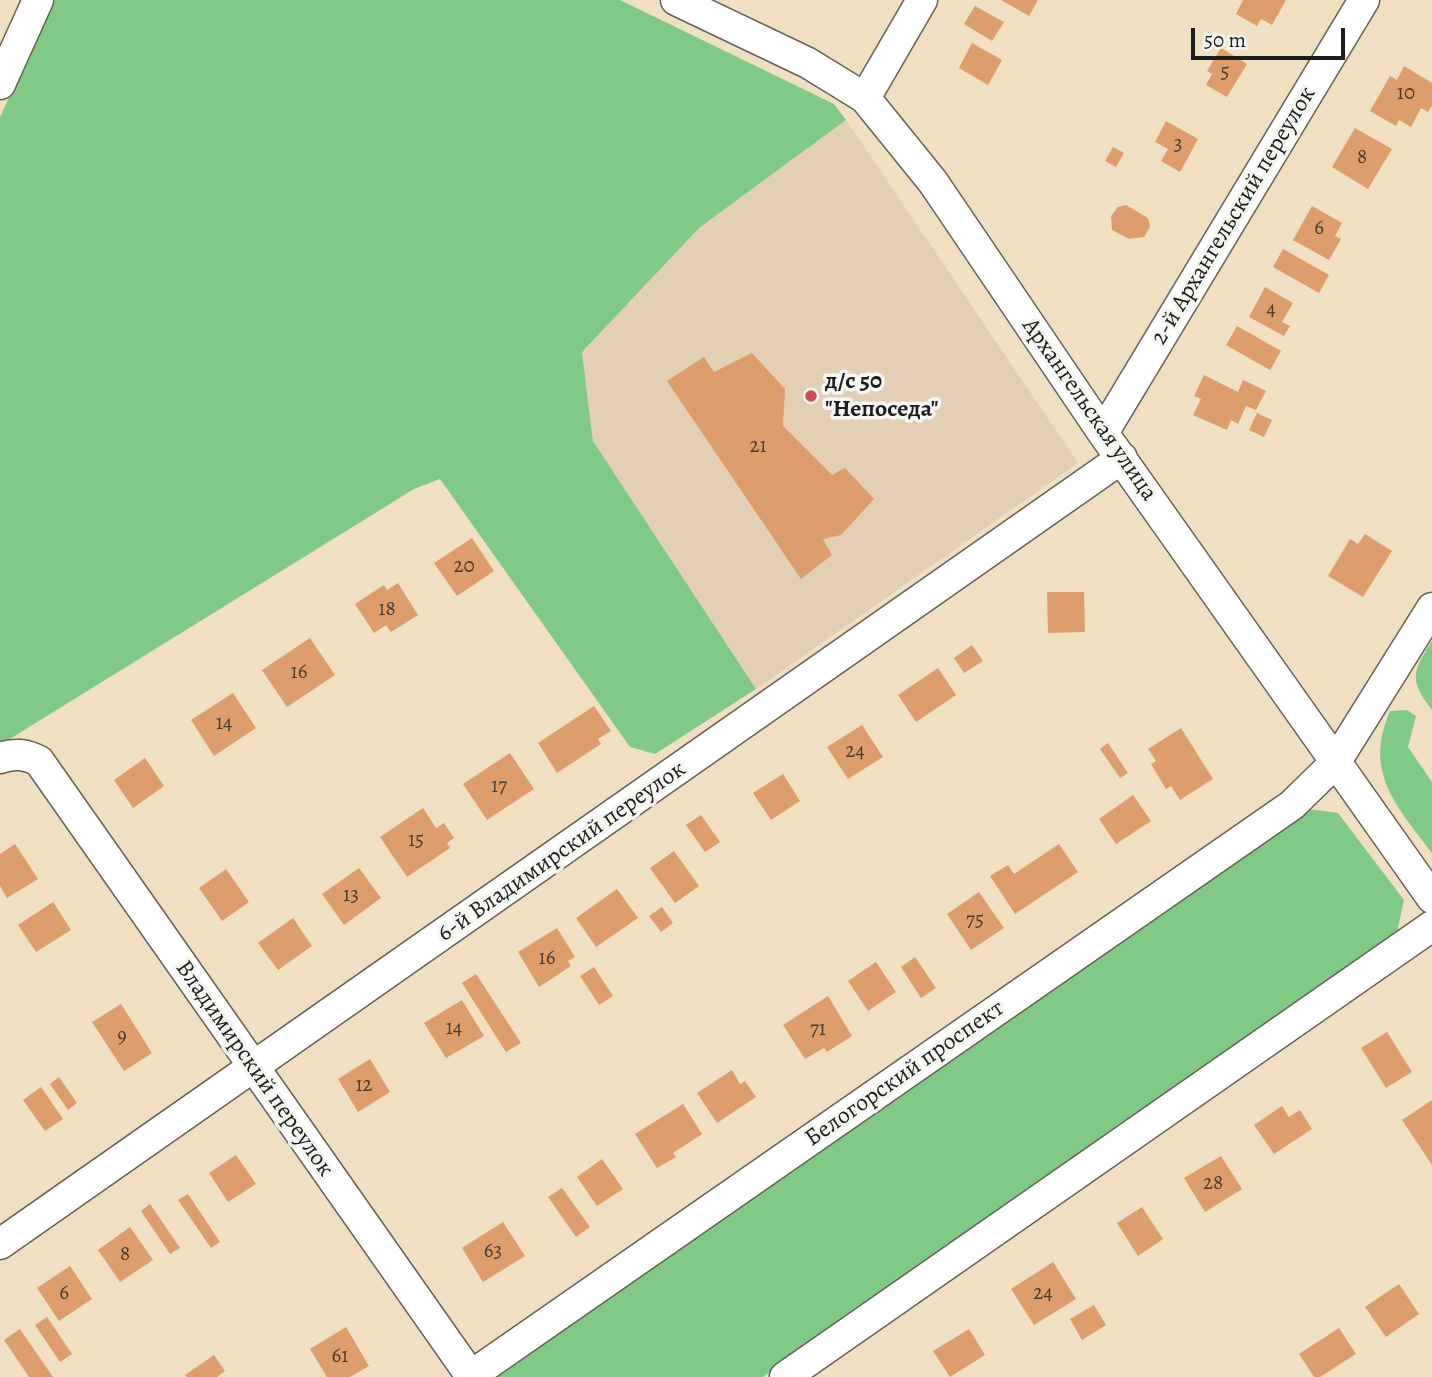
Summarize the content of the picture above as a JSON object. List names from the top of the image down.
{
  "streets": {
    "street": [
      "2-й Архангельский переулок",
      "Архангельская улица",
      "6-й Владимирский переулок",
      "Владимирский переулок",
      "Белогорский проспект"
    ]
  },
  "crossings": [
    ["2-й Архангельский переулок", "Архангельская улица"],
    ["Архангельская улица", "6-й Владимирский переулок"],
    ["Архангельская улица", "Белогорский проспект"],
    ["6-й Владимирский переулок", "Владимирский переулок"],
    ["Владимирский переулок", "Белогорский проспект"]
  ],
  "places": ["д/с 50 \"Непоседа\""],
  "house_numbers": [
    "5",
    "10",
    "3",
    "8",
    "6",
    "4",
    "21",
    "20",
    "18",
    "16",
    "14",
    "24",
    "17",
    "15",
    "13",
    "75",
    "16",
    "14",
    "71",
    "9",
    "12",
    "28",
    "63",
    "8",
    "6",
    "24",
    "61"
  ],
  "scale_bar": "50 m"
}
